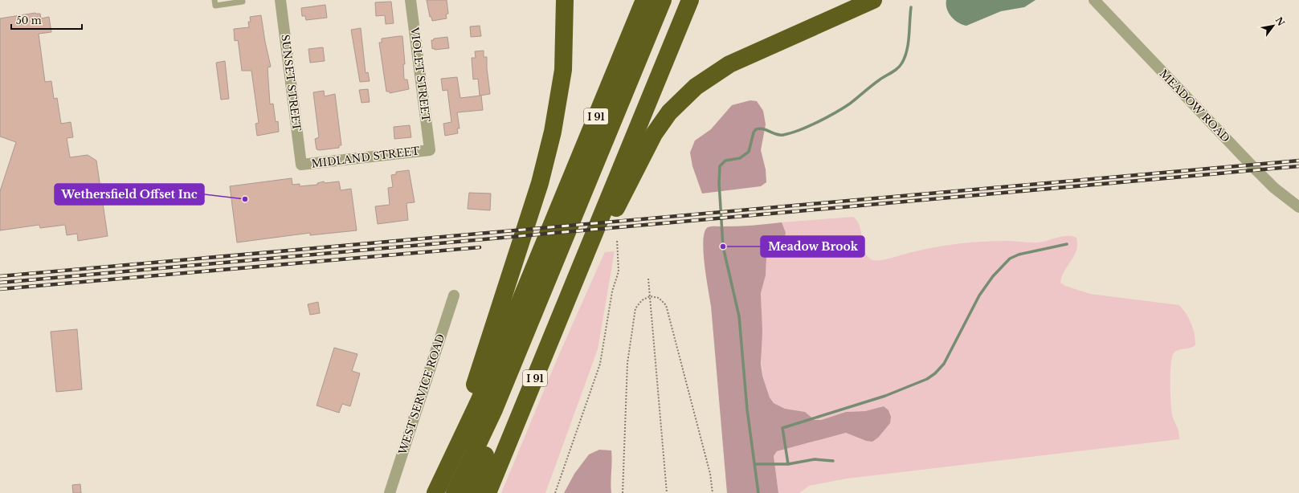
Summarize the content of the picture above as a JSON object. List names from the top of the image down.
{
  "streets": {
    "highway": ["I 91"],
    "street": [
      "VIOLET STREET",
      "SUNSET STREET",
      "MEADOW ROAD",
      "MIDLAND STREET",
      "WEST SERVICE ROAD"
    ]
  },
  "crossings": [
    ["VIOLET STREET", "MIDLAND STREET"],
    ["SUNSET STREET", "MIDLAND STREET"]
  ],
  "places": ["Wethersfield Offset Inc", "Meadow Brook"],
  "scale_bar": "50 m",
  "north": "top right"
}
